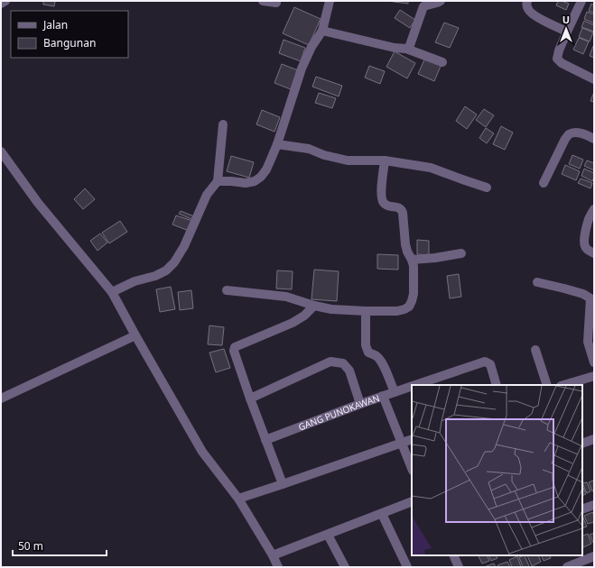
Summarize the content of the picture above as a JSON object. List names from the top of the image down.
{
  "streets": {
    "street": ["GANG PUNOKAWAN"]
  },
  "legend": ["Jalan", "Bangunan"],
  "scale_bar": "50 m",
  "north": "top"
}
